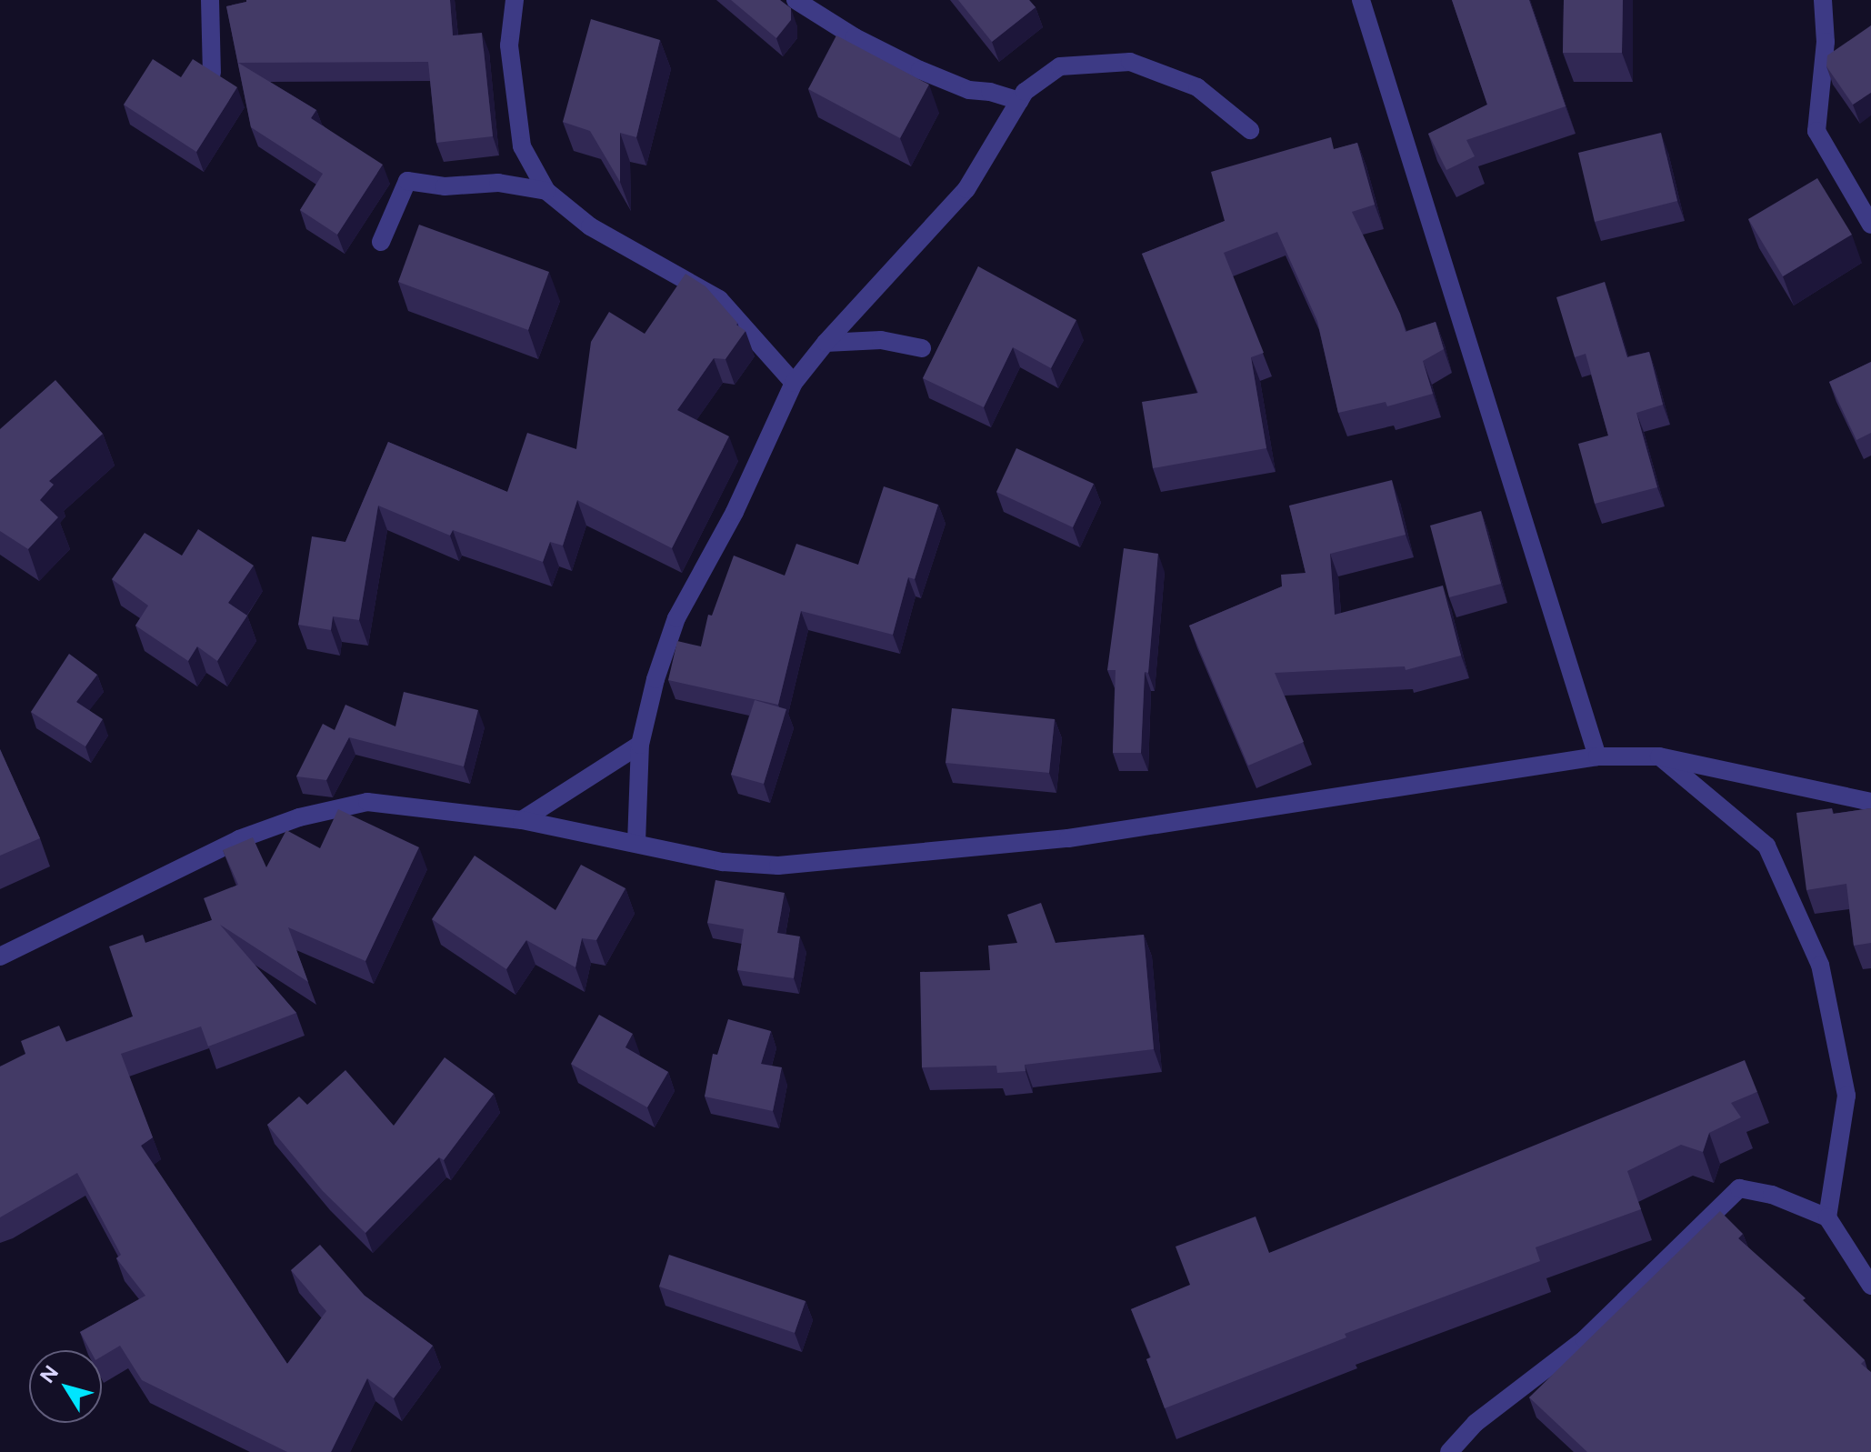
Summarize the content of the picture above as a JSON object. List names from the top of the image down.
{
  "north": "top left"
}
